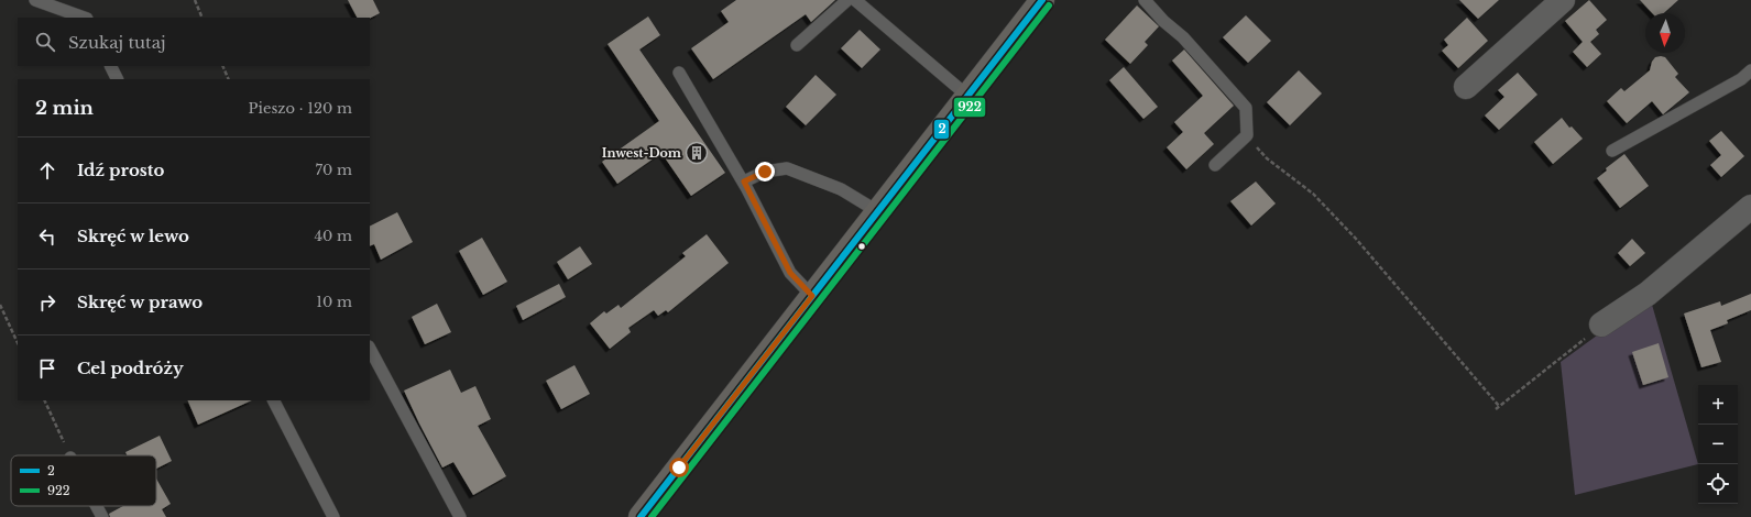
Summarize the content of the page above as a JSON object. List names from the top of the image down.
{
  "places": {
    "building": ["Inwest-Dom"]
  },
  "lines": ["transit line 2", "transit line 922"],
  "legend": ["2", "922"],
  "north": "bottom",
  "page": {
    "search": "Szukaj tutaj",
    "heading": ["2 min", "Pieszo · 120 m"],
    "list": [
      ["Idź prosto", "70 m"],
      ["Skręć w lewo", "40 m"],
      ["Skręć w prawo", "10 m"],
      "Cel podróży"
    ],
    "map_buttons": ["+", "−"]
  }
}
